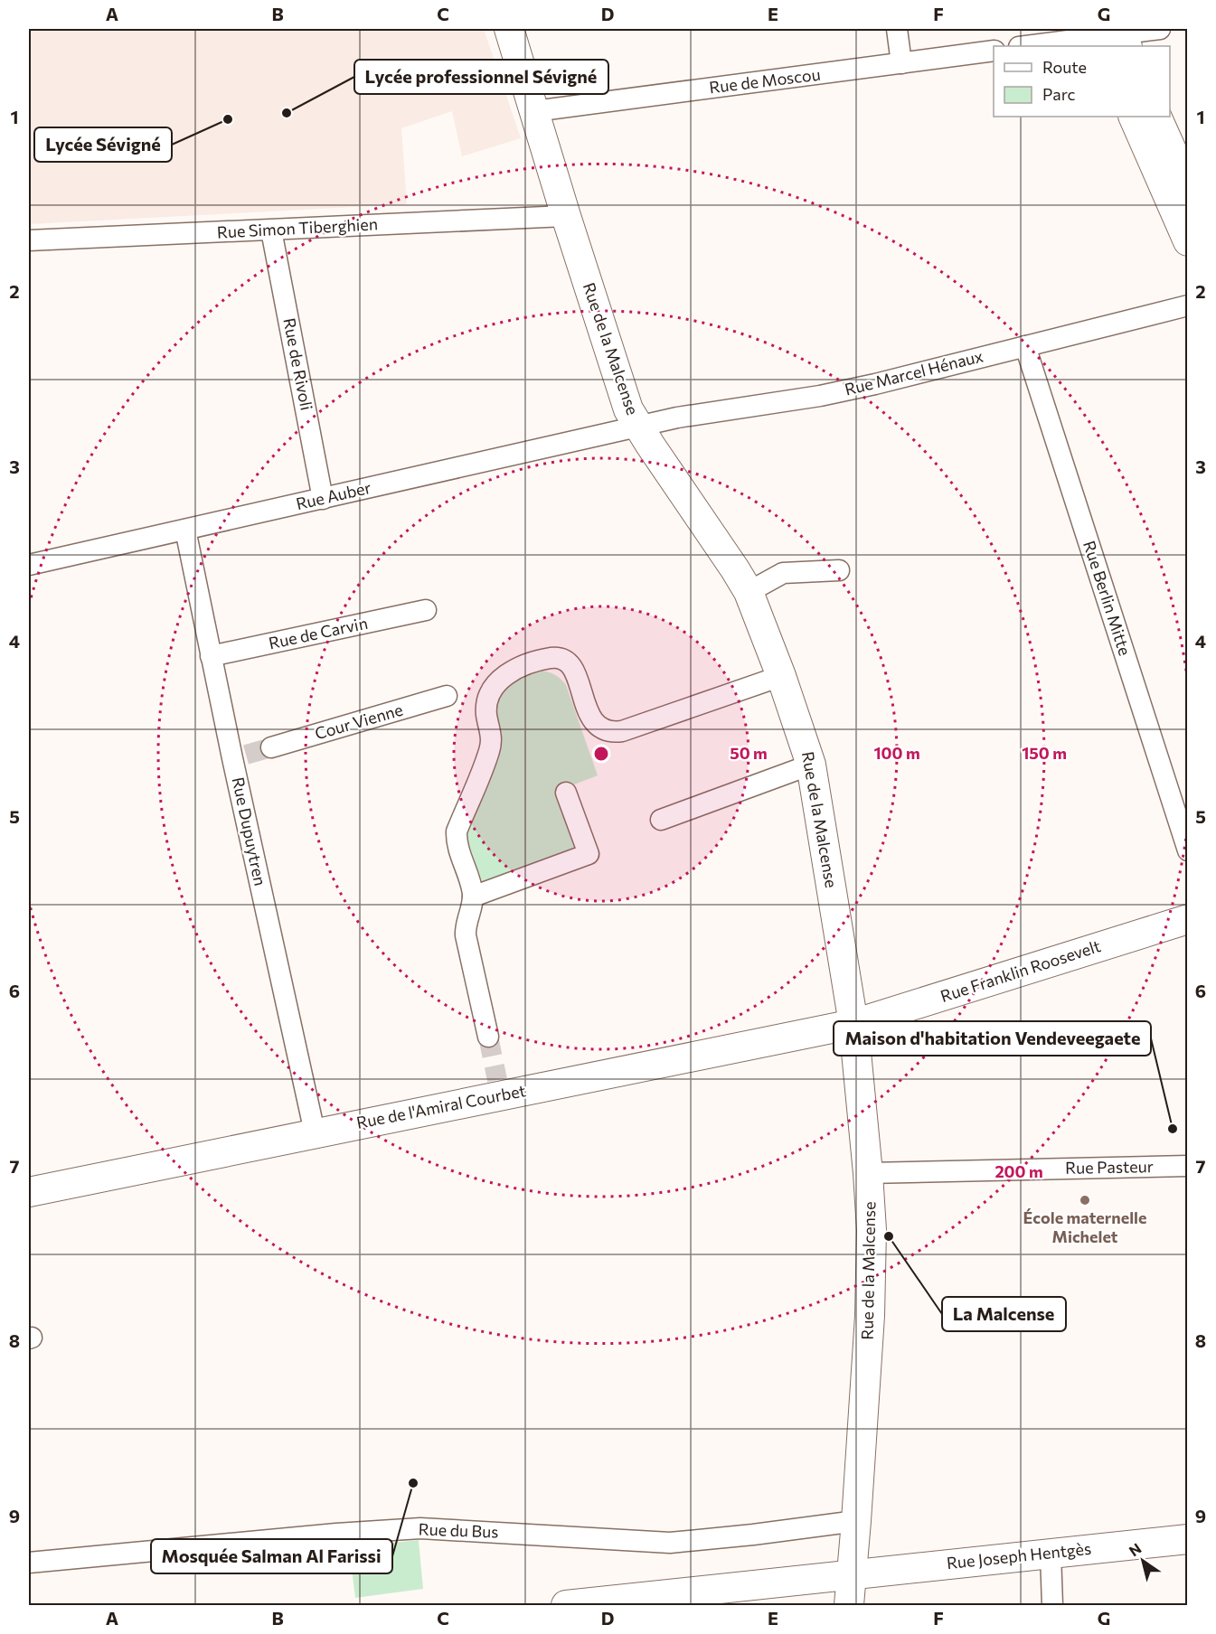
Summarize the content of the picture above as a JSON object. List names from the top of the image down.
{
  "streets": {
    "street": [
      "Rue de Moscou",
      "Rue Simon Tiberghien",
      "Rue de la Malcense",
      "Rue de Rivoli",
      "Rue Marcel Hénaux",
      "Rue Auber",
      "Rue Berlin Mitte",
      "Rue de Carvin",
      "Cour Vienne",
      "Rue Dupuytren",
      "Rue Franklin Roosevelt",
      "Rue de l'Amiral Courbet",
      "Rue Pasteur",
      "Rue du Bus",
      "Rue Joseph Hentgès"
    ]
  },
  "crossings": [
    ["Rue de Moscou", "Rue de la Malcense"],
    ["Rue Simon Tiberghien", "Rue de la Malcense"],
    ["Rue Simon Tiberghien", "Rue de Rivoli"],
    ["Rue de la Malcense", "Rue Marcel Hénaux"],
    ["Rue de la Malcense", "Rue Auber"],
    ["Rue de la Malcense", "Rue Franklin Roosevelt"],
    ["Rue de la Malcense", "Rue de l'Amiral Courbet"],
    ["Rue de la Malcense", "Rue Pasteur"],
    ["Rue de la Malcense", "Rue du Bus"],
    ["Rue de la Malcense", "Rue Joseph Hentgès"],
    ["Rue de Rivoli", "Rue Auber"],
    ["Rue Marcel Hénaux", "Rue Auber"],
    ["Rue Marcel Hénaux", "Rue Berlin Mitte"],
    ["Rue Auber", "Rue Dupuytren"],
    ["Rue de Carvin", "Rue Dupuytren"],
    ["Rue Dupuytren", "Rue de l'Amiral Courbet"],
    ["Rue Franklin Roosevelt", "Rue de l'Amiral Courbet"]
  ],
  "places": [
    "Lycée professionnel Sévigné",
    "Lycée Sévigné",
    "Maison d'habitation Vendeveegaete",
    "École maternelle Michelet",
    "La Malcense",
    "Mosquée Salman Al Farissi"
  ],
  "legend": ["Route", "Parc"],
  "north": "top left",
  "grid": {
    "columns": [
      "A",
      "B",
      "C",
      "D",
      "E",
      "F",
      "G"
    ],
    "rows": [
      "1",
      "2",
      "3",
      "4",
      "5",
      "6",
      "7",
      "8",
      "9"
    ]
  },
  "rings": [
    "50 m",
    "100 m",
    "150 m",
    "200 m"
  ]
}
